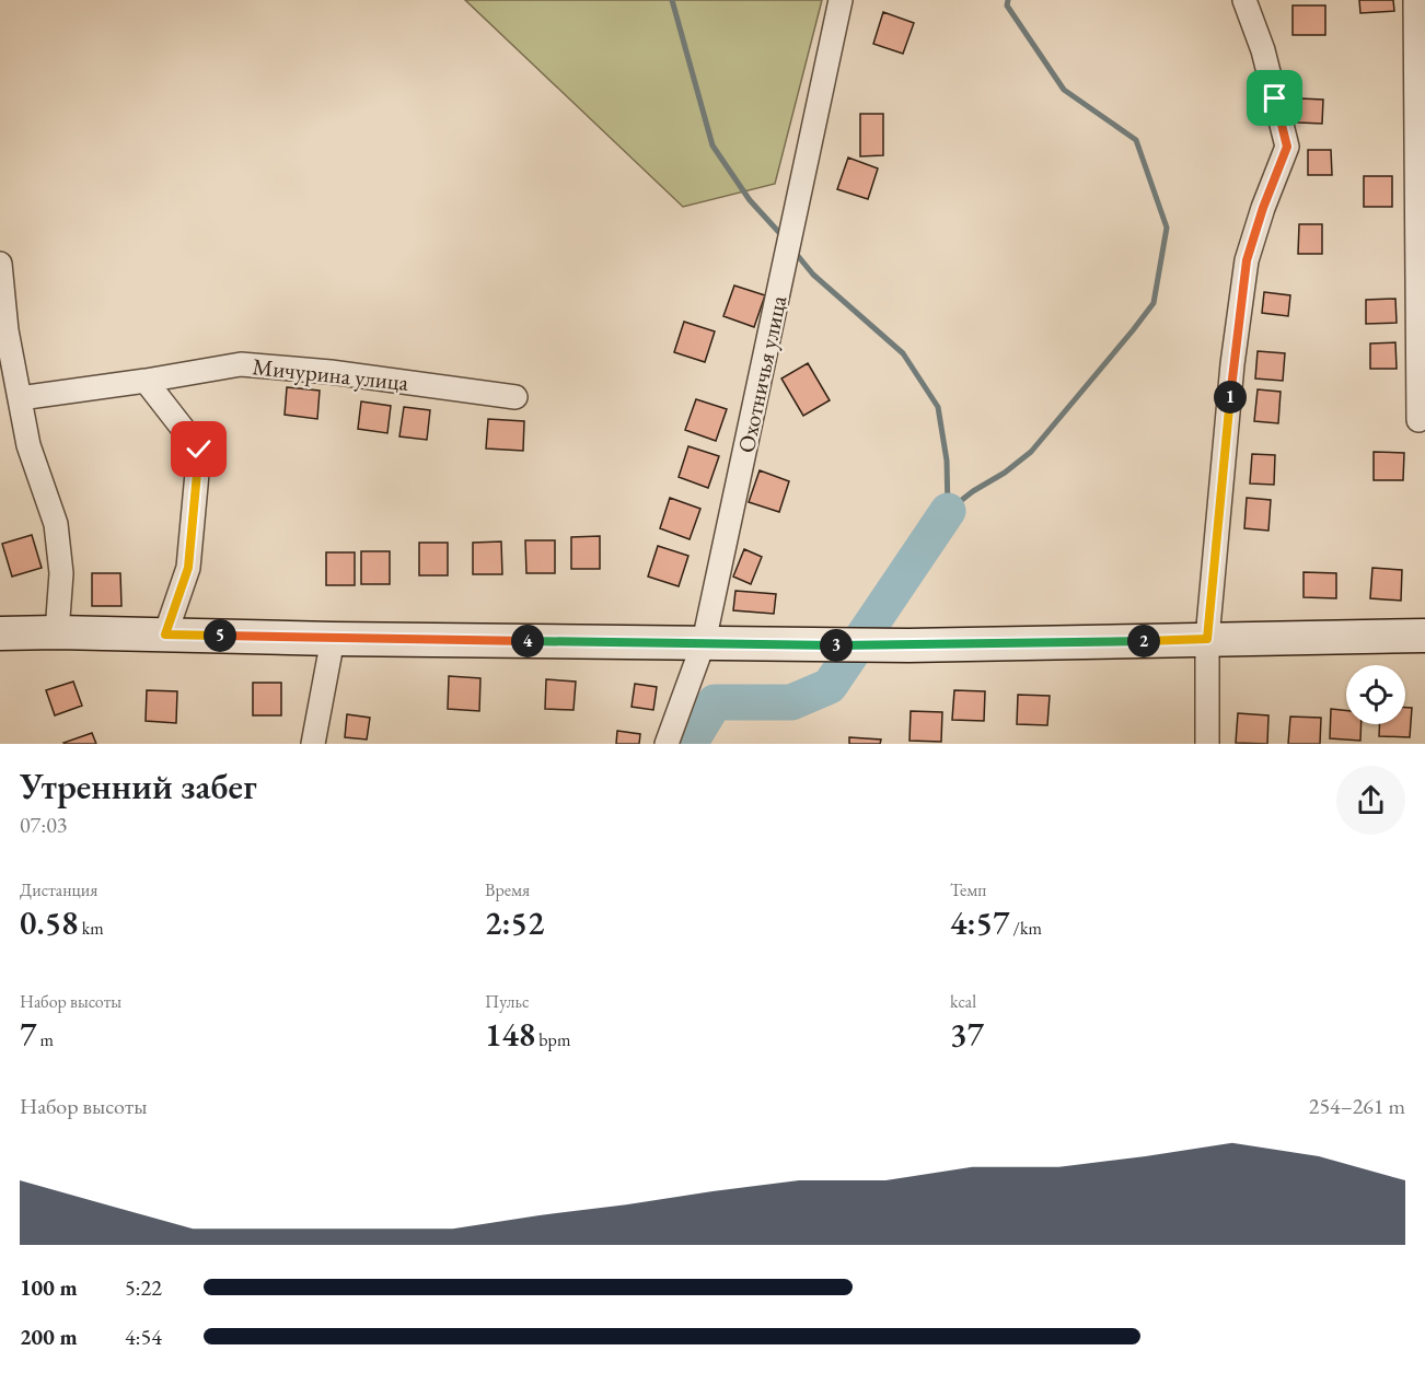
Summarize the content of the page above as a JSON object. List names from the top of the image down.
{
  "streets": {
    "street": ["Мичурина улица", "Охотничья улица"]
  },
  "page": {
    "pins": [
      "1",
      "5",
      "2",
      "4",
      "3"
    ],
    "heading": ["Утренний забег", "07:03"],
    "stats": [
      ["Дистанция", "0.58 km"],
      ["Время", "2:52"],
      ["Темп", "4:57 /km"],
      ["Набор высоты", "7 m"],
      ["Пульс", "148 bpm"],
      ["kcal", "37"]
    ],
    "chart": ["Набор высоты", "254–261 m"],
    "list": [
      {
        "name": "100 m",
        "note": "5:22"
      },
      {
        "name": "200 m",
        "note": "4:54"
      }
    ]
  }
}
